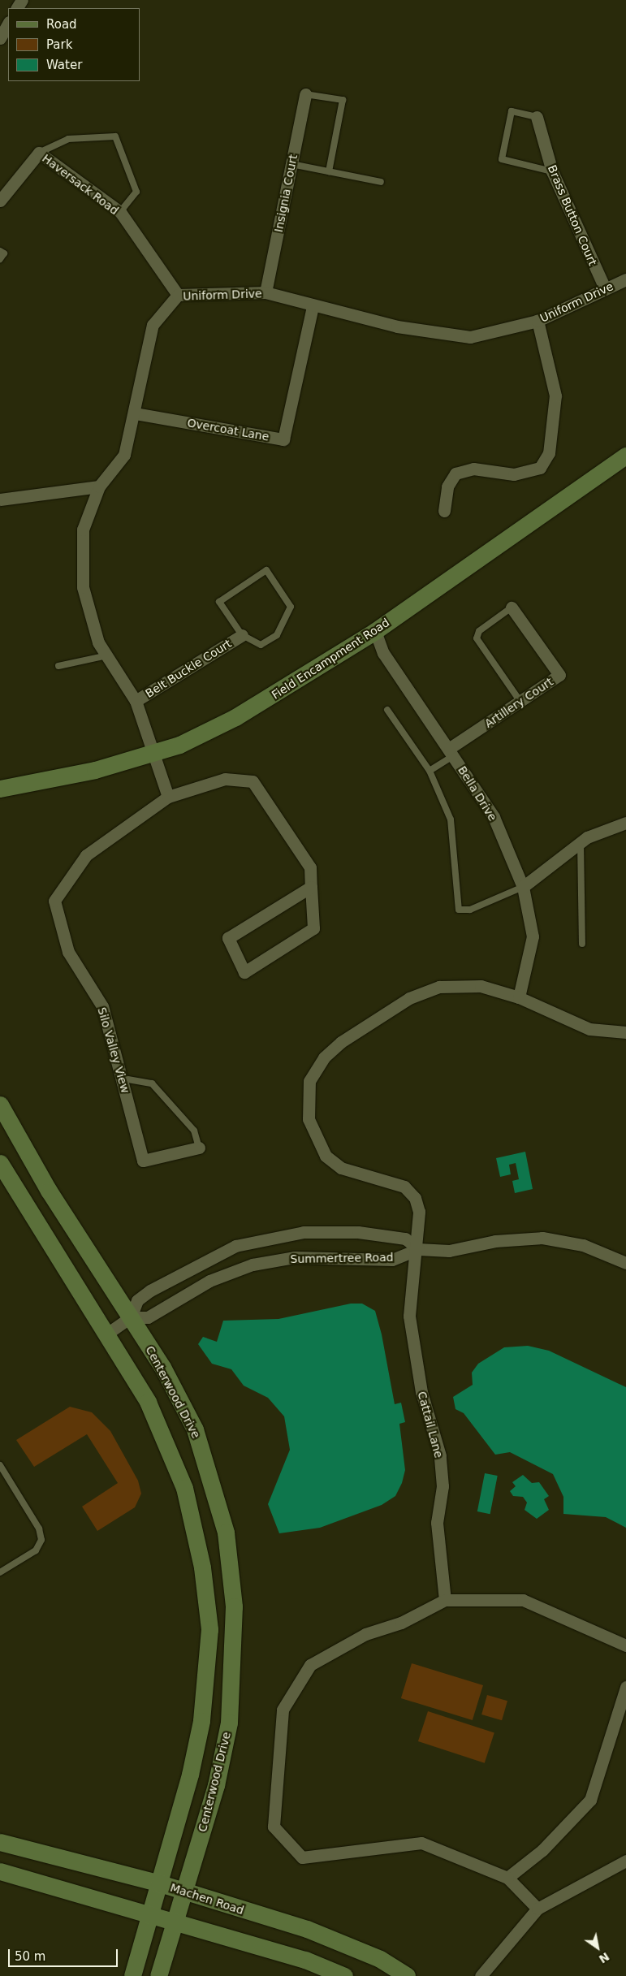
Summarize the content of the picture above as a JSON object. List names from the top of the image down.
{
  "streets": {
    "street": [
      "Haversack Road",
      "Insignia Court",
      "Brass Button Court",
      "Uniform Drive",
      "Overcoat Lane",
      "Field Encampment Road",
      "Belt Buckle Court",
      "Artillery Court",
      "Bella Drive",
      "Silo Valley View",
      "Summertree Road",
      "Centerwood Drive",
      "Cattail Lane",
      "Machen Road"
    ]
  },
  "crossings": [
    ["Haversack Road", "Uniform Drive"],
    ["Insignia Court", "Uniform Drive"],
    ["Brass Button Court", "Uniform Drive"],
    ["Uniform Drive", "Overcoat Lane"],
    ["Uniform Drive", "Field Encampment Road"],
    ["Uniform Drive", "Belt Buckle Court"],
    ["Field Encampment Road", "Bella Drive"],
    ["Artillery Court", "Bella Drive"],
    ["Summertree Road", "Centerwood Drive"],
    ["Summertree Road", "Cattail Lane"],
    ["Centerwood Drive", "Machen Road"]
  ],
  "legend": ["Road", "Park", "Water"],
  "scale_bar": "50 m",
  "north": "bottom right"
}
